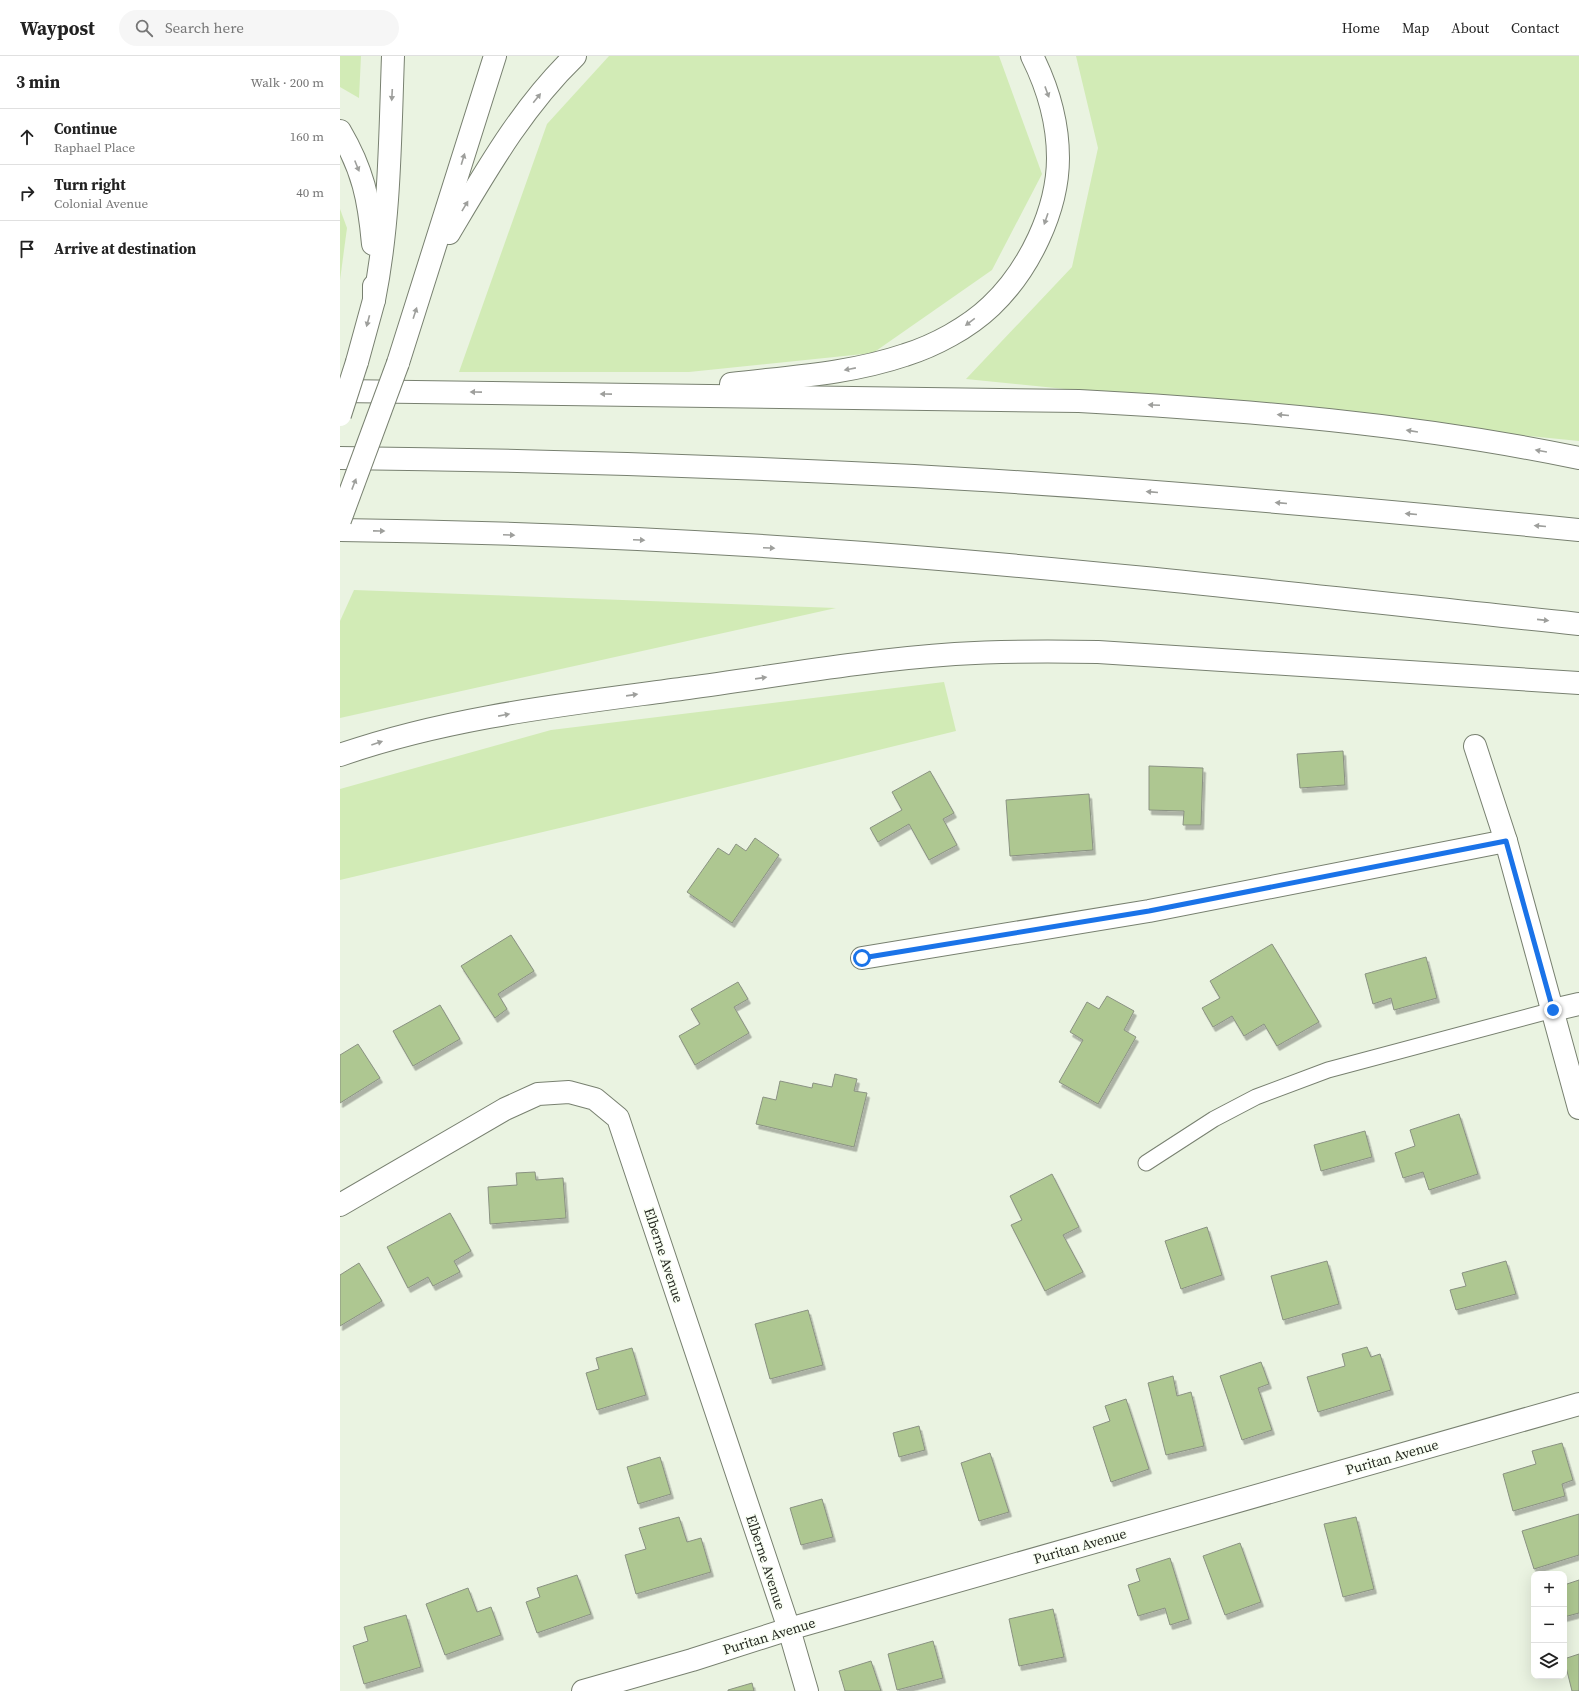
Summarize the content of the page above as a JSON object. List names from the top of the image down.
{
  "streets": {
    "main road": ["Elberne Avenue", "Puritan Avenue"]
  },
  "crossings": [
    ["Elberne Avenue", "Puritan Avenue"]
  ],
  "page": {
    "header": "Waypost",
    "search": "Search here",
    "nav": [
      "Home",
      "Map",
      "About",
      "Contact"
    ],
    "heading": ["3 min", "Walk · 200 m"],
    "list": [
      ["Continue", "Raphael Place", "160 m"],
      ["Turn right", "Colonial Avenue", "40 m"],
      "Arrive at destination"
    ],
    "map_buttons": ["+", "−"]
  }
}
